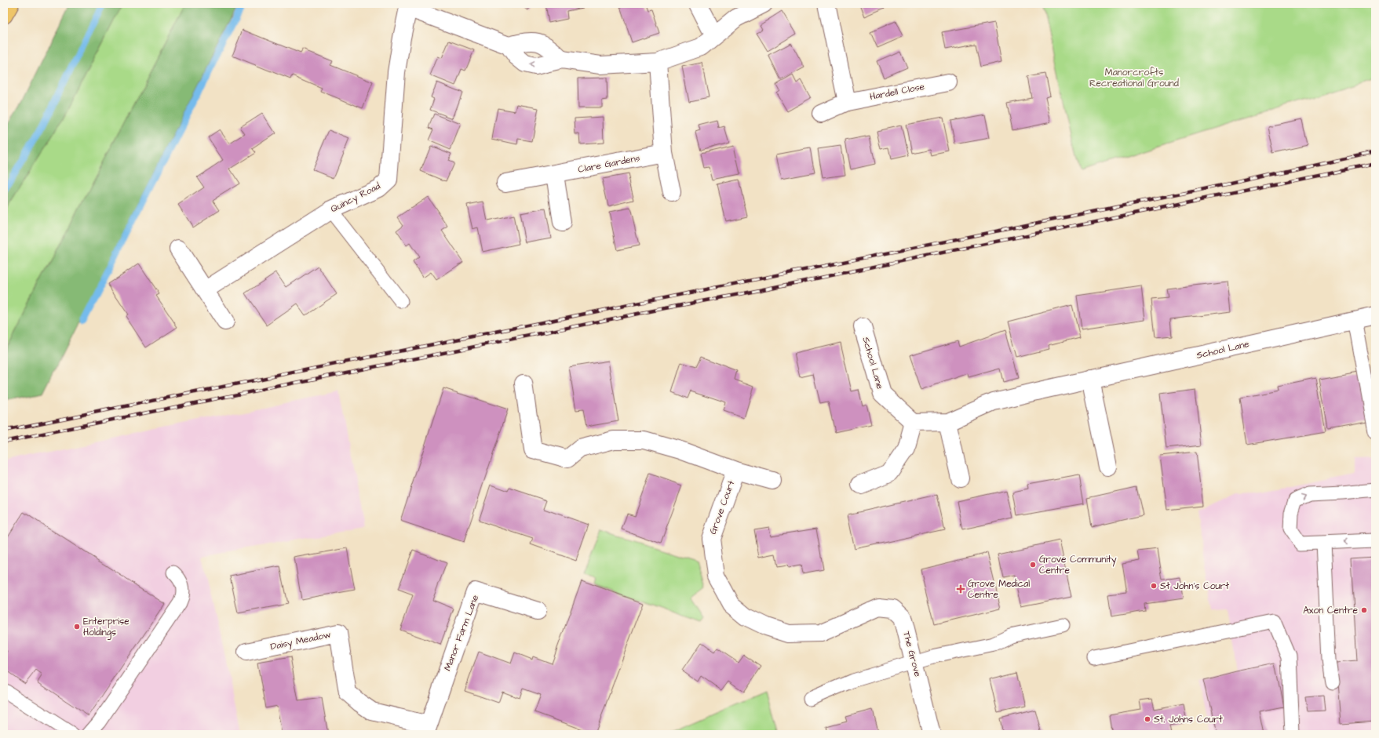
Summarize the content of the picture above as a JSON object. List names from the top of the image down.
{
  "streets": {
    "street": [
      "Hardell Close",
      "Clare Gardens",
      "Quincy Road",
      "School Lane",
      "Grove Court",
      "Manor Farm Lane",
      "Daisy Meadow",
      "The Grove"
    ]
  },
  "crossings": [
    ["Grove Court", "The Grove"],
    ["Manor Farm Lane", "Daisy Meadow"]
  ],
  "parks": ["Manorcrofts Recreational Ground"],
  "places": {
    "other": [
      "Grove Community Centre",
      "St John's Court",
      "Axon Centre",
      "Enterprise Holdings",
      "St. Johns Court"
    ],
    "health": ["Grove Medical Centre"]
  }
}
